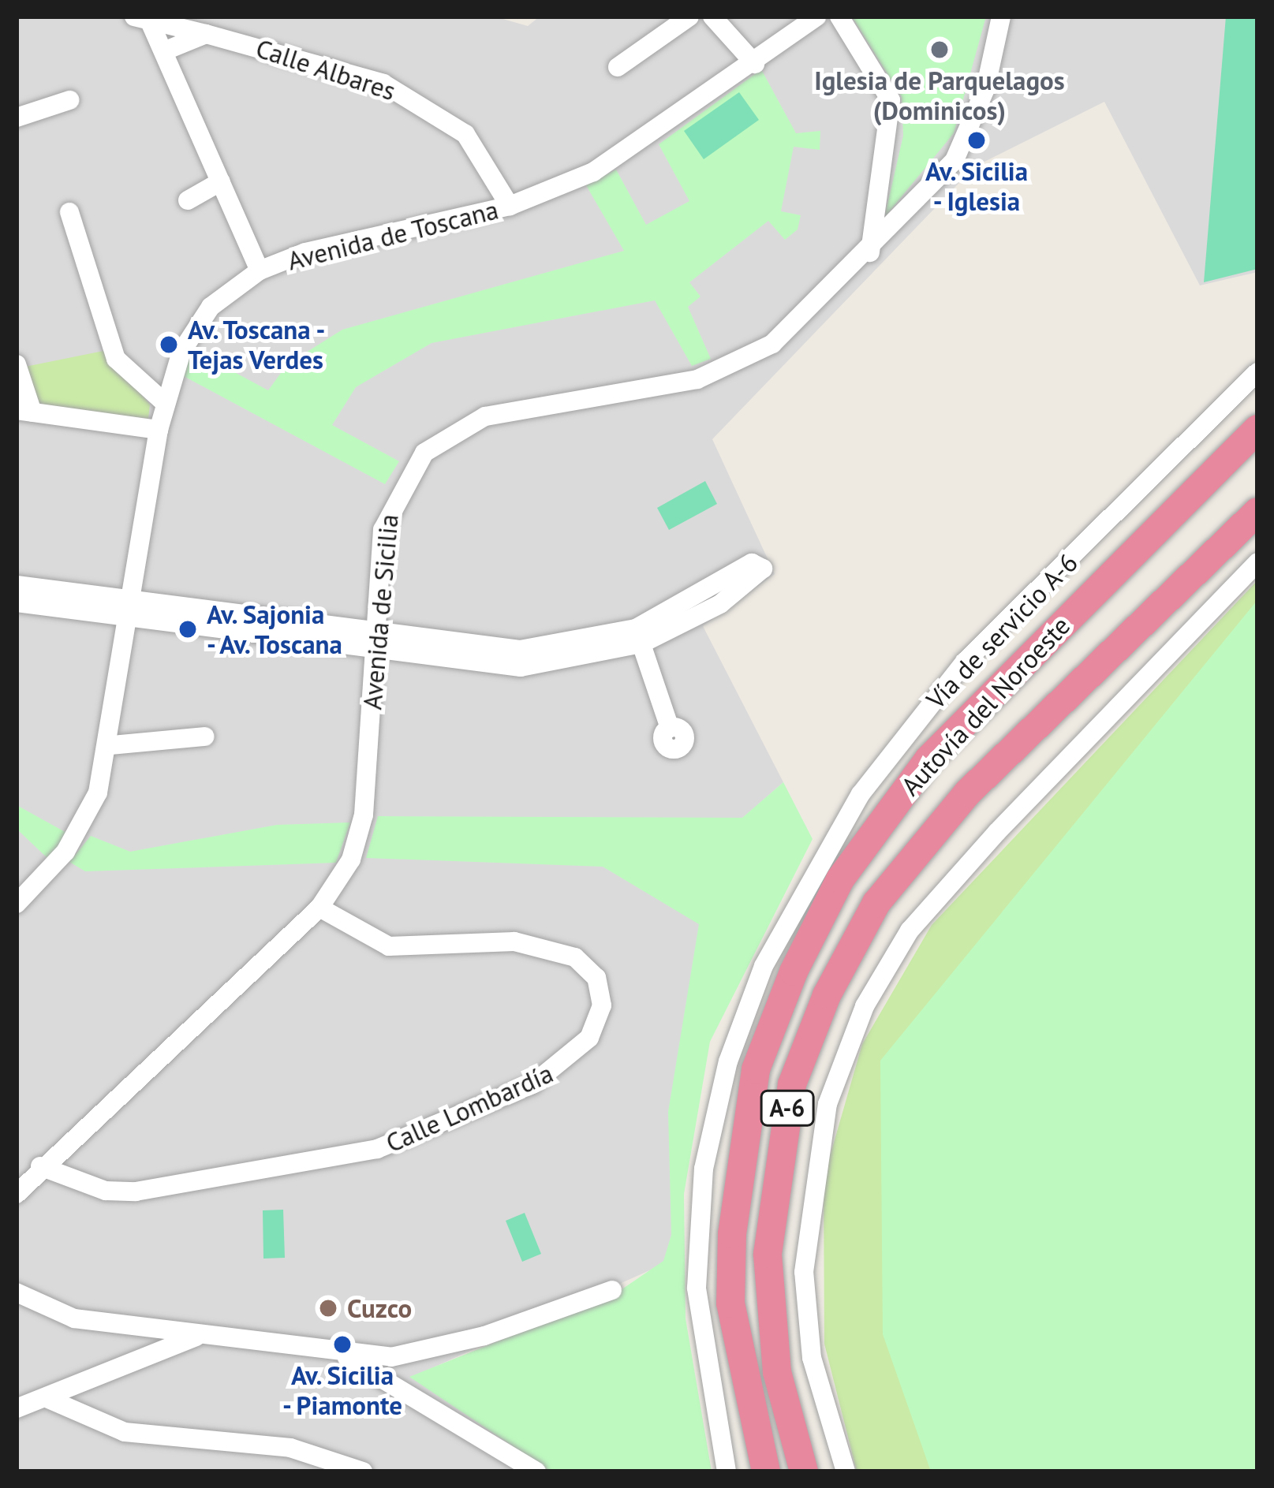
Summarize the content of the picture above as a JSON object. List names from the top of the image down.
{
  "streets": {
    "highway": ["Autovía del Noroeste", "A-6"],
    "street": [
      "Calle Albares",
      "Avenida de Toscana",
      "Avenida de Sicilia",
      "Vía de servicio A-6",
      "Calle Lombardía"
    ]
  },
  "crossings": [
    ["Calle Albares", "Avenida de Toscana"],
    ["Avenida de Sicilia", "Calle Lombardía"]
  ],
  "places": [
    "Iglesia de Parquelagos (Dominicos)",
    "Av. Sicilia - Iglesia",
    "Av. Toscana - Tejas Verdes",
    "Av. Sajonia - Av. Toscana",
    "Cuzco",
    "Av. Sicilia - Piamonte"
  ]
}
